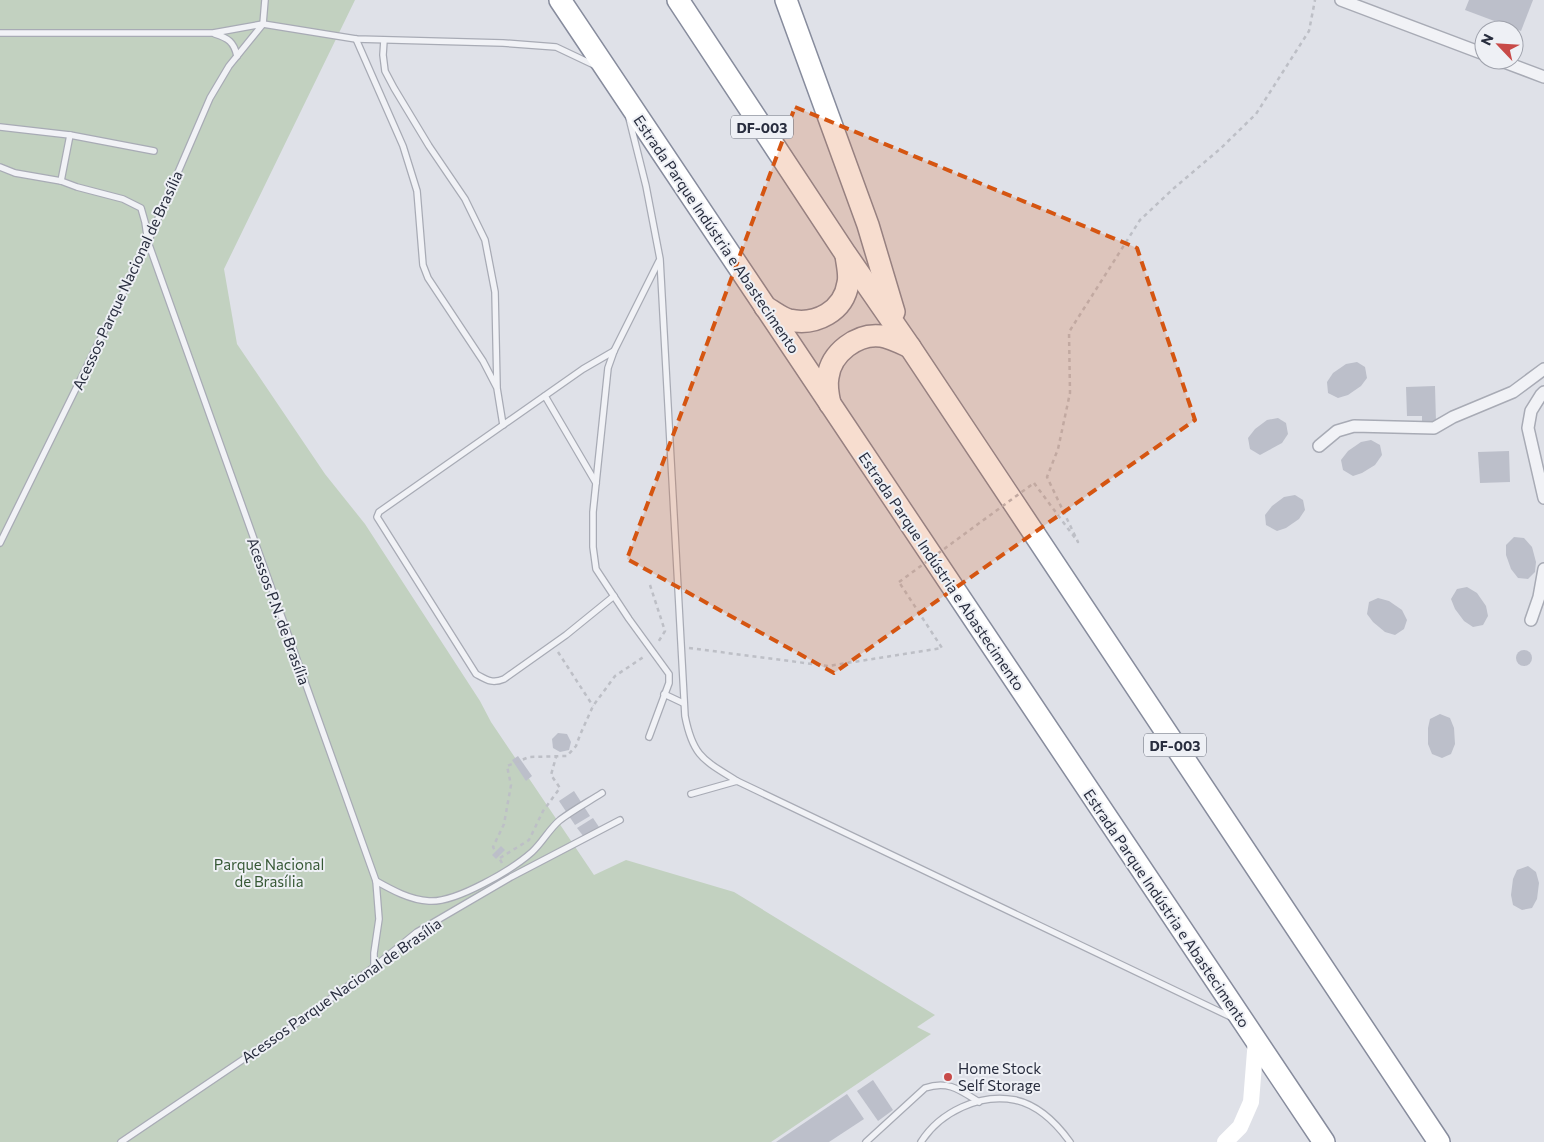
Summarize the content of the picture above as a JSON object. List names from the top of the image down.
{
  "streets": {
    "highway": ["DF-003", "Estrada Parque Indústria e Abastecimento"],
    "lane": ["Acessos Parque Nacional de Brasília", "Acessos P.N. de Brasília"]
  },
  "crossings": [
    ["Acessos Parque Nacional de Brasília", "Acessos P.N. de Brasília"]
  ],
  "parks": ["Parque Nacional de Brasília"],
  "places": ["Home Stock Self Storage"],
  "north": "top left"
}
